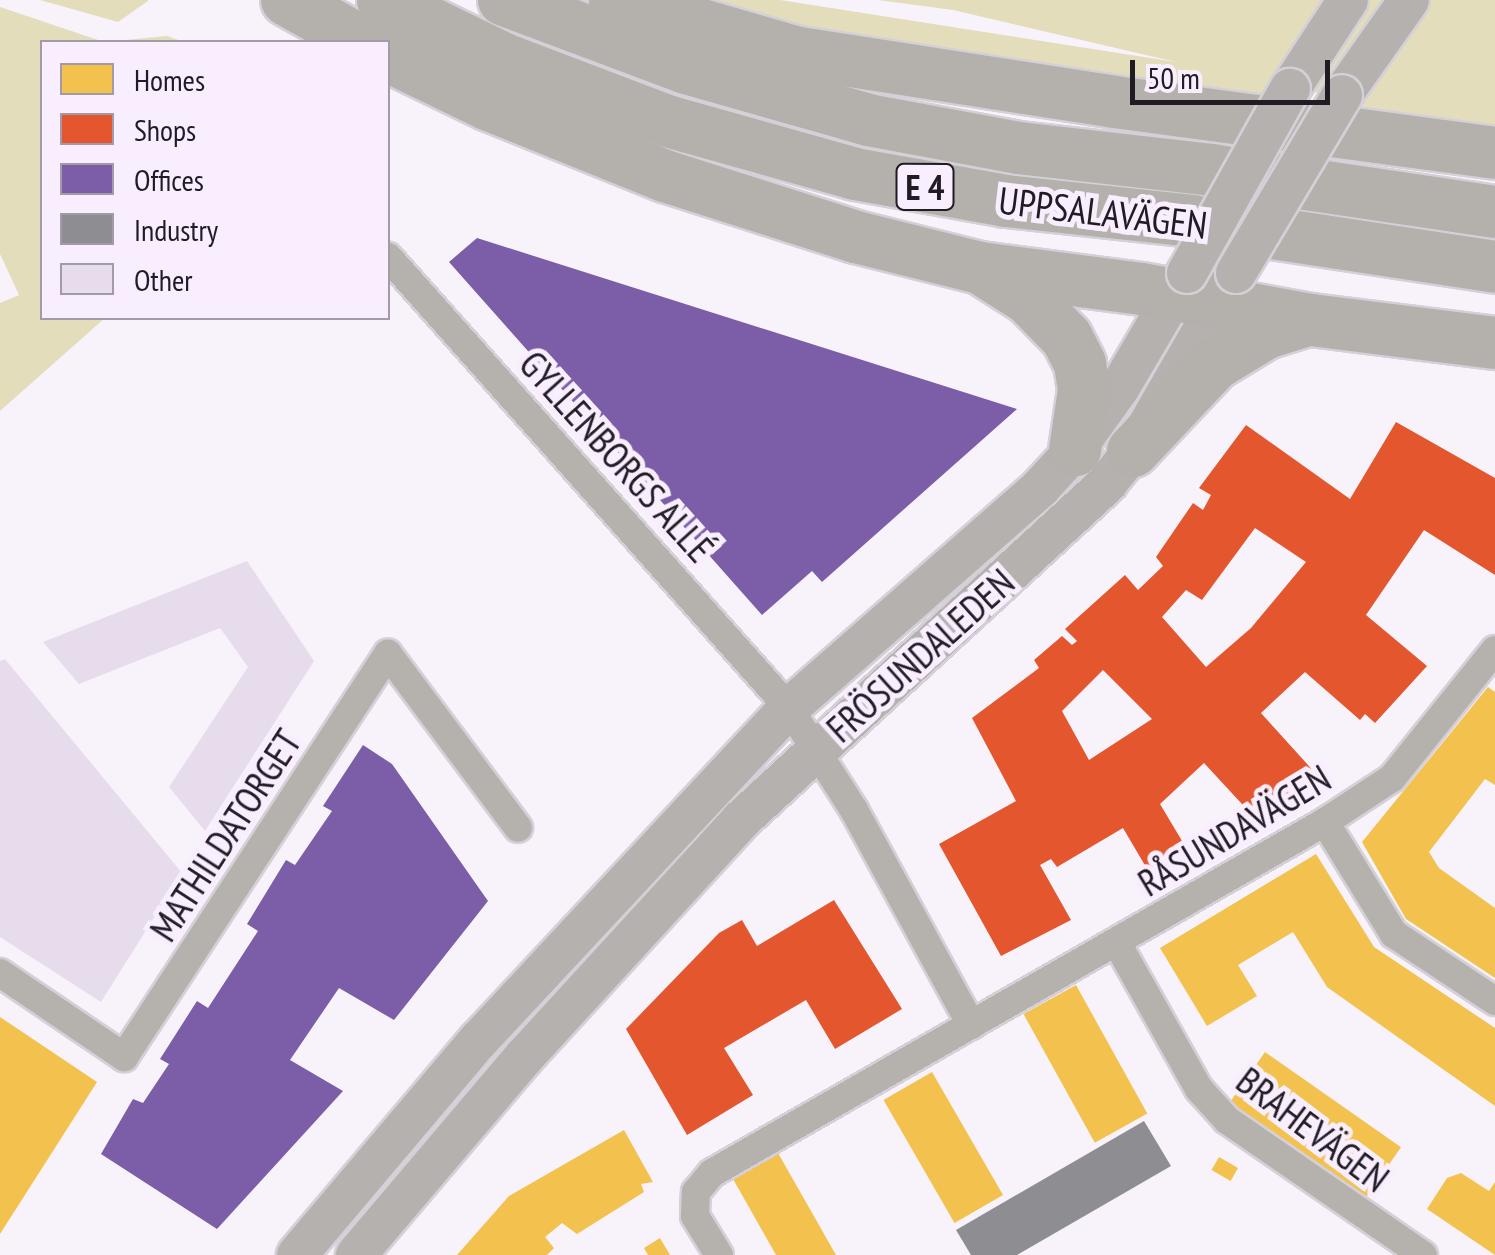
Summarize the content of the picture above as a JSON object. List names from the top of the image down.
{
  "streets": {
    "highway": ["E 4", "UPPSALAVÄGEN"],
    "main road": ["FRÖSUNDALEDEN"],
    "street": [
      "GYLLENBORGS ALLÉ",
      "RÅSUNDAVÄGEN",
      "MATHILDATORGET",
      "BRAHEVÄGEN"
    ]
  },
  "crossings": [
    ["GYLLENBORGS ALLÉ", "FRÖSUNDALEDEN"],
    ["RÅSUNDAVÄGEN", "BRAHEVÄGEN"]
  ],
  "legend": [
    "Homes",
    "Shops",
    "Offices",
    "Industry",
    "Other"
  ],
  "scale_bar": "50 m"
}
